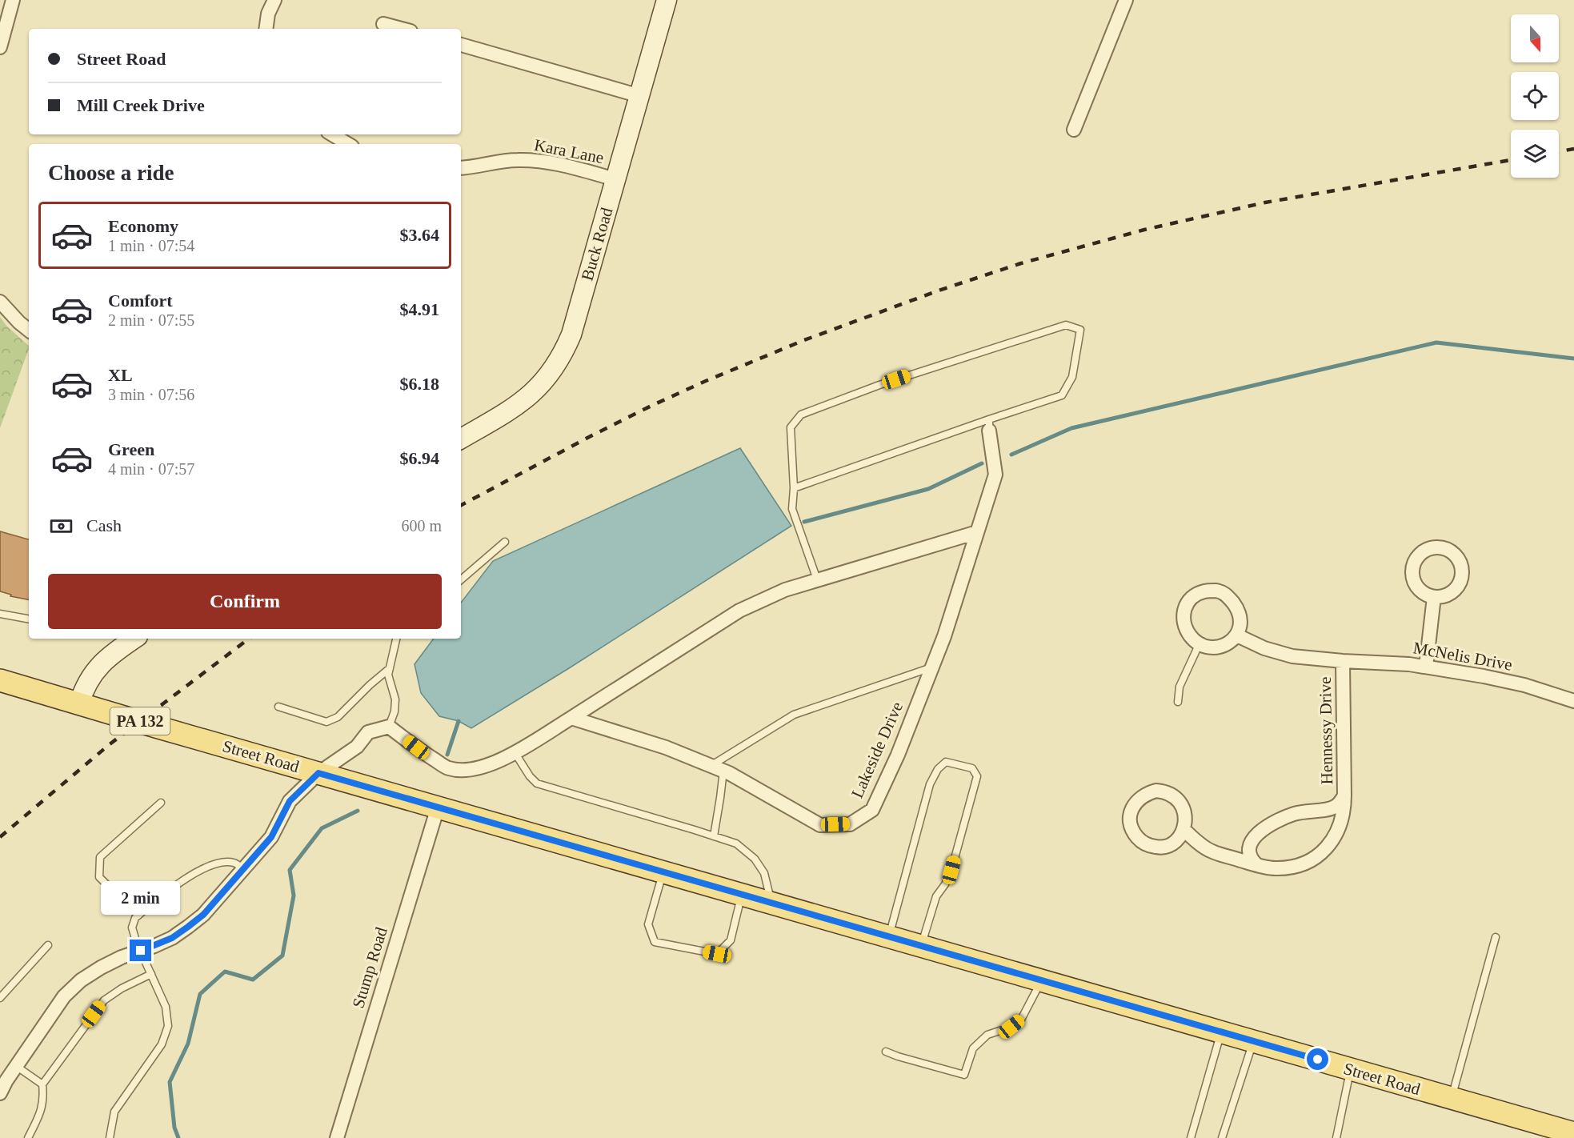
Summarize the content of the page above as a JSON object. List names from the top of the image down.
{
  "streets": {
    "main road": ["PA 132", "Street Road"],
    "street": [
      "Kara Lane",
      "Buck Road",
      "McNelis Drive",
      "Hennessy Drive",
      "Lakeside Drive",
      "Stump Road"
    ]
  },
  "crossings": [
    ["Kara Lane", "Buck Road"],
    ["McNelis Drive", "Hennessy Drive"],
    ["Street Road", "Stump Road"]
  ],
  "north": "bottom",
  "page": {
    "banner": ["Street Road", "Mill Creek Drive"],
    "heading": "Choose a ride",
    "list": [
      {
        "name": "Economy",
        "note": "1 min · 07:54",
        "value": "$3.64"
      },
      {
        "name": "Comfort",
        "note": "2 min · 07:55",
        "value": "$4.91"
      },
      {
        "name": "XL",
        "note": "3 min · 07:56",
        "value": "$6.18"
      },
      {
        "name": "Green",
        "note": "4 min · 07:57",
        "value": "$6.94"
      }
    ],
    "pay": ["Cash", "600 m"],
    "buttons": "Confirm",
    "bubble": "2 min"
  }
}
